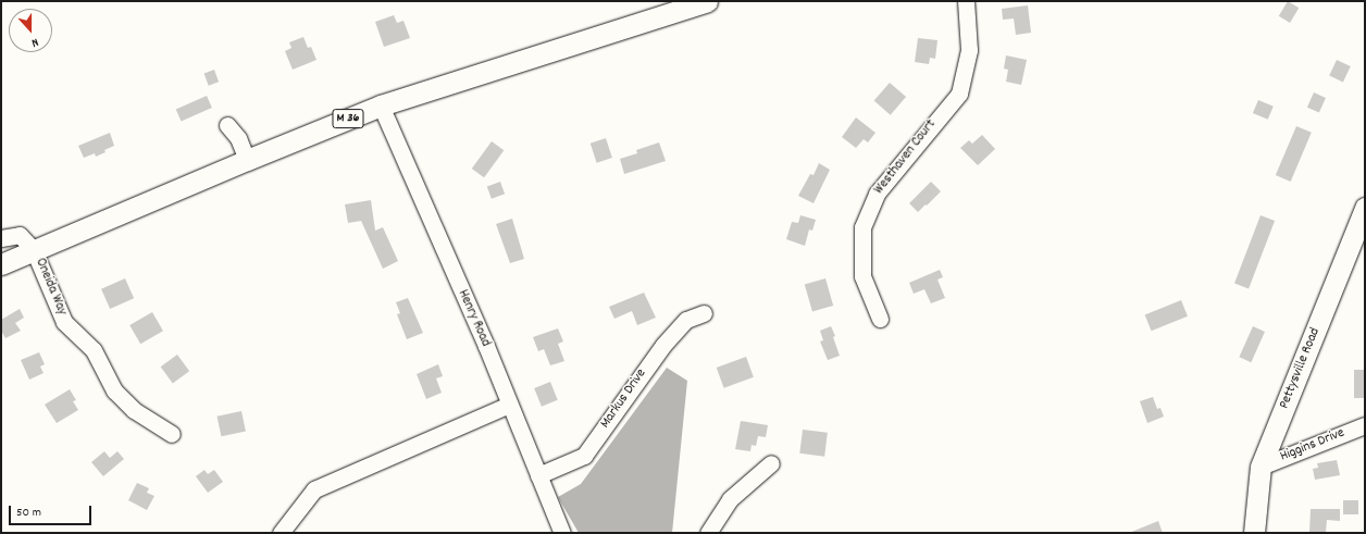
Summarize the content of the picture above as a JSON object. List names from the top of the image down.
{
  "streets": {
    "main road": ["M 36", "Pettysville Road"],
    "street": [
      "Westhaven Court",
      "Oneida Way",
      "Henry Road",
      "Markus Drive",
      "Higgins Drive"
    ]
  },
  "crossings": [
    ["M 36", "Oneida Way"],
    ["M 36", "Henry Road"],
    ["Henry Road", "Markus Drive"],
    ["Pettysville Road", "Higgins Drive"]
  ],
  "scale_bar": "50 m",
  "north": "bottom"
}
